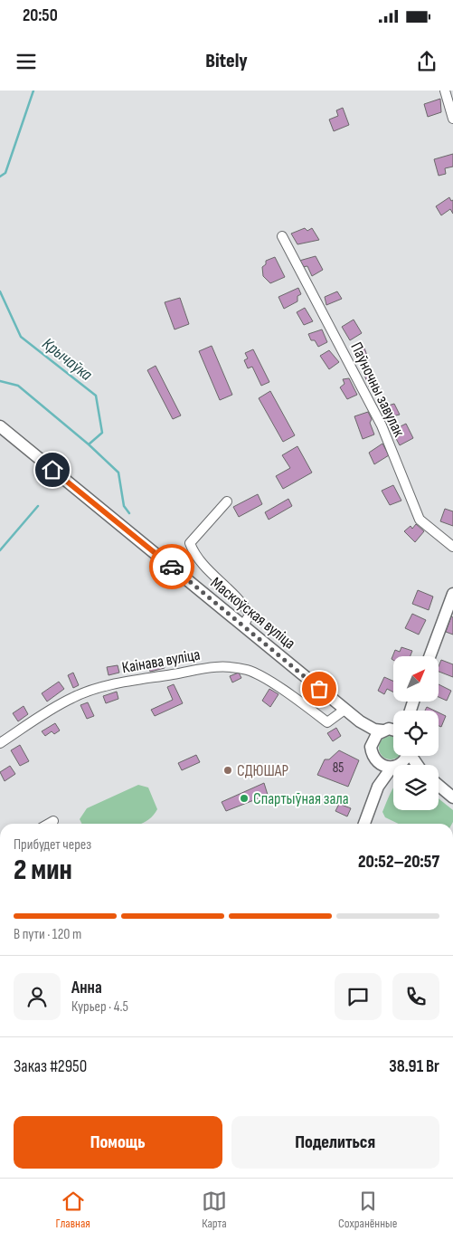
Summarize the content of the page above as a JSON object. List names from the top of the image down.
{
  "streets": {
    "main road": ["Маскоўская вуліца"],
    "street": ["Паўночны завулак", "Каінава вуліца"]
  },
  "crossings": [
    ["Маскоўская вуліца", "Каінава вуліца"]
  ],
  "water": ["Крычаўка"],
  "places": ["СДЮШАР", "Спартыўная зала"],
  "house_numbers": ["85"],
  "north": "top right",
  "page": {
    "status": "20:50",
    "header": "Bitely",
    "heading": ["2 мин", "Прибудет через", "20:52–20:57"],
    "panel": [
      "Анна",
      "Курьер · 4.5",
      "Заказ #2950",
      "38.91 Br"
    ],
    "bar": "В пути · 120 m",
    "buttons": ["Помощь", "Поделиться"],
    "tabs": ["Главная", "Карта", "Сохранённые"]
  }
}
